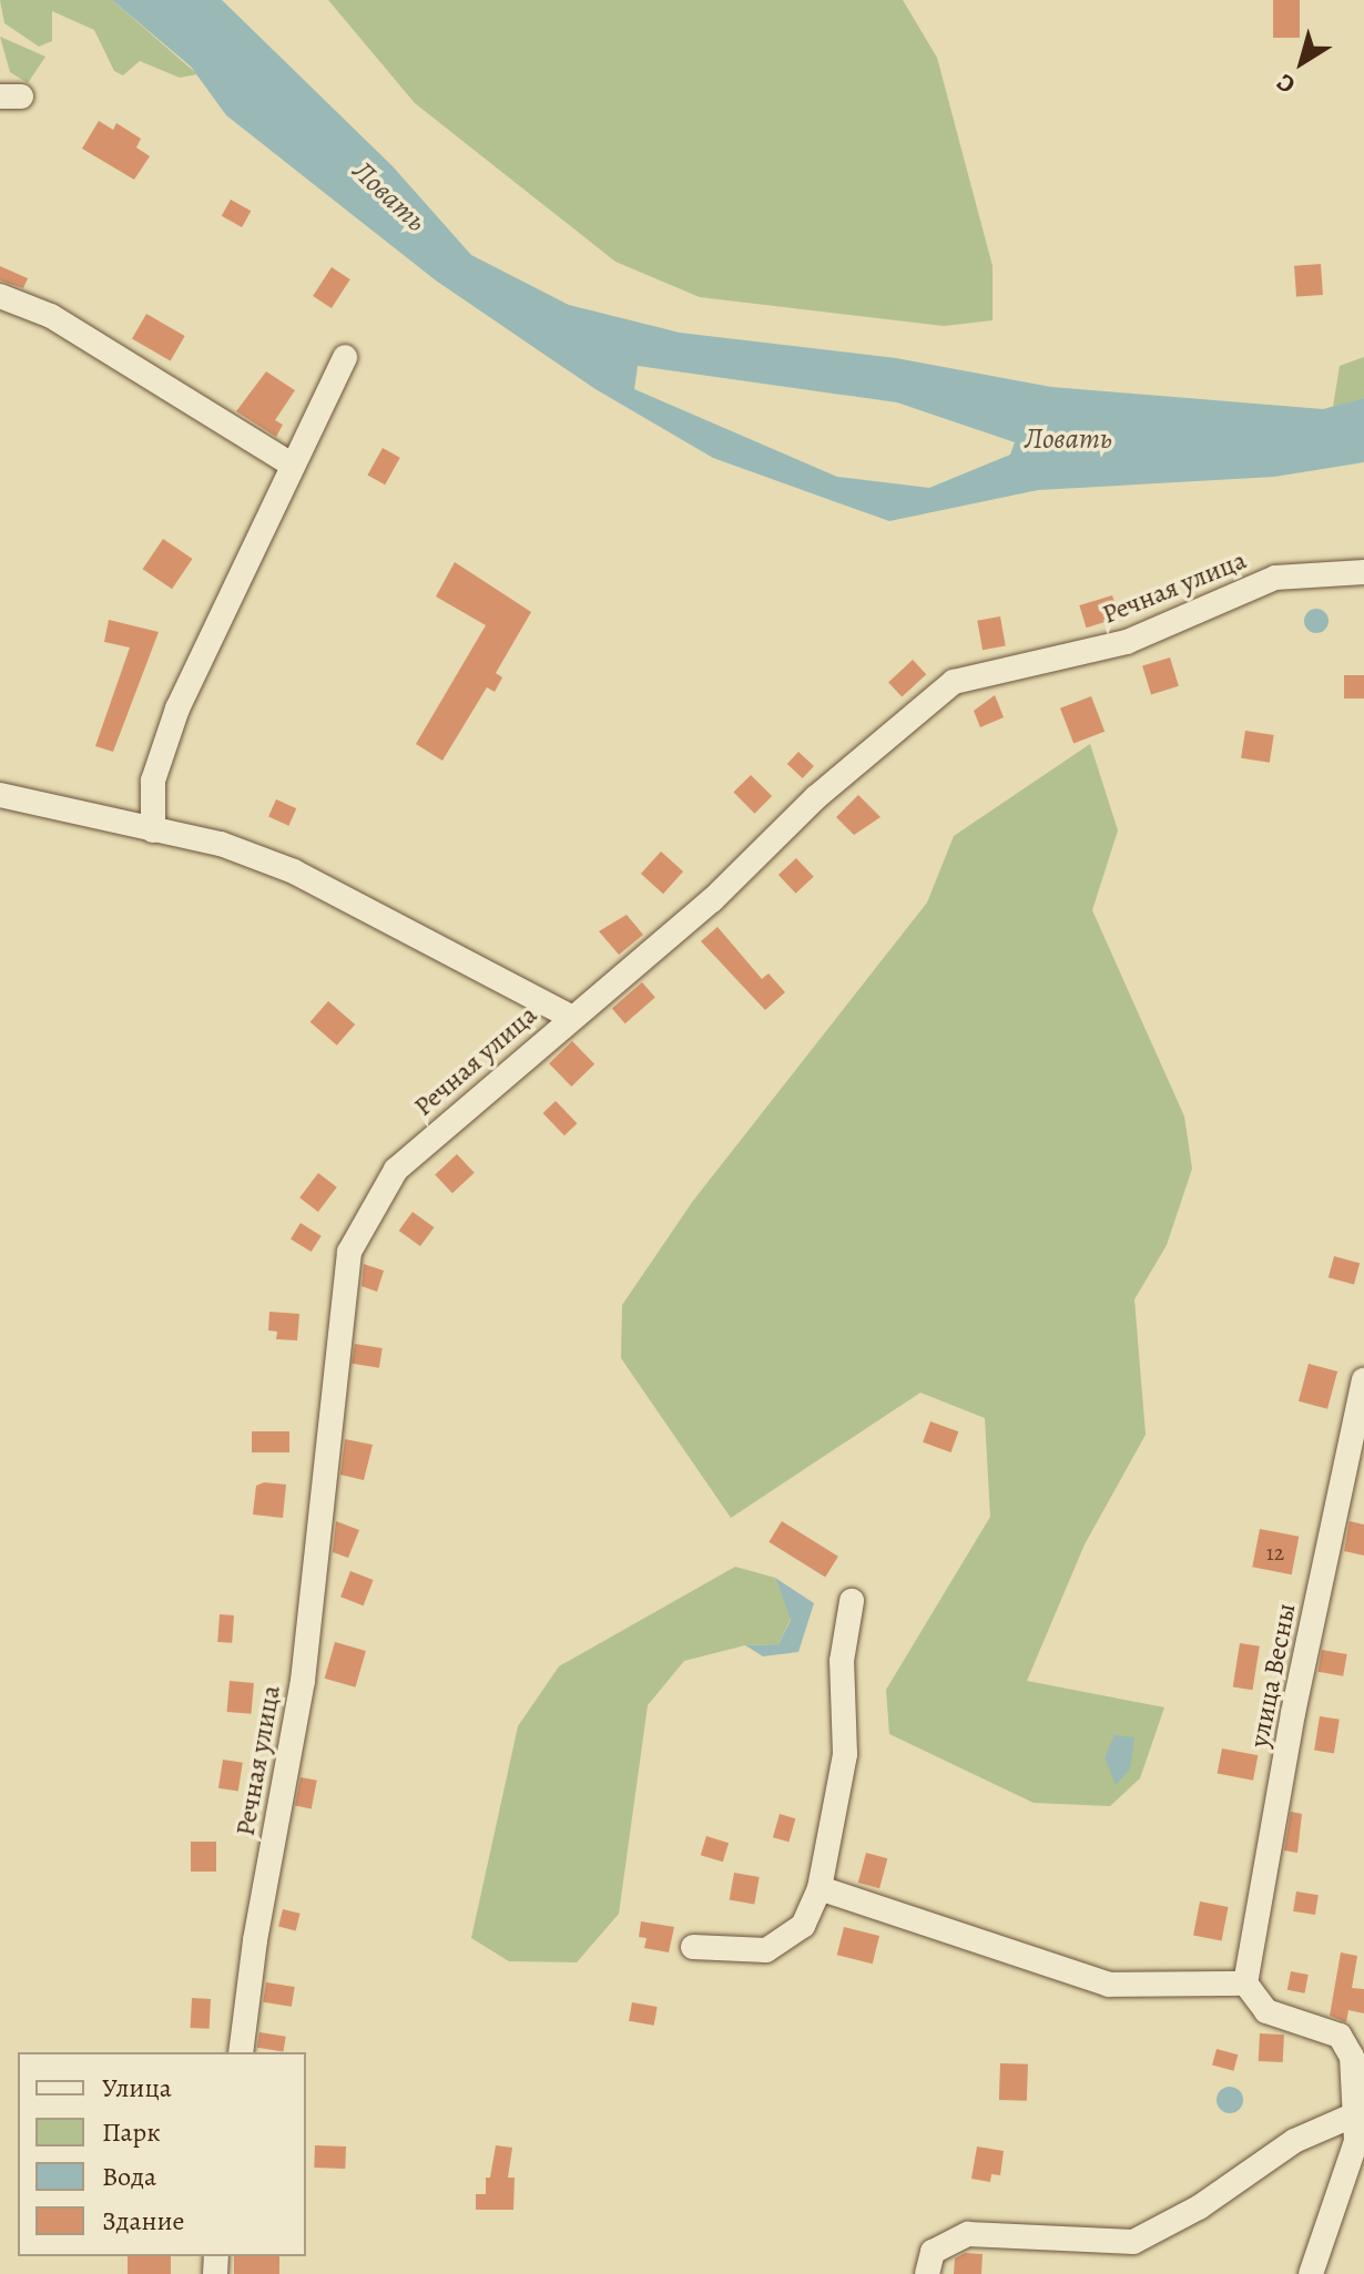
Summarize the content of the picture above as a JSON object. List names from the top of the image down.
{
  "streets": {
    "street": ["Речная улица", "улица Весны"]
  },
  "water": ["Ловать"],
  "house_numbers": ["12"],
  "legend": [
    "Улица",
    "Парк",
    "Вода",
    "Здание"
  ],
  "north": "bottom left"
}
